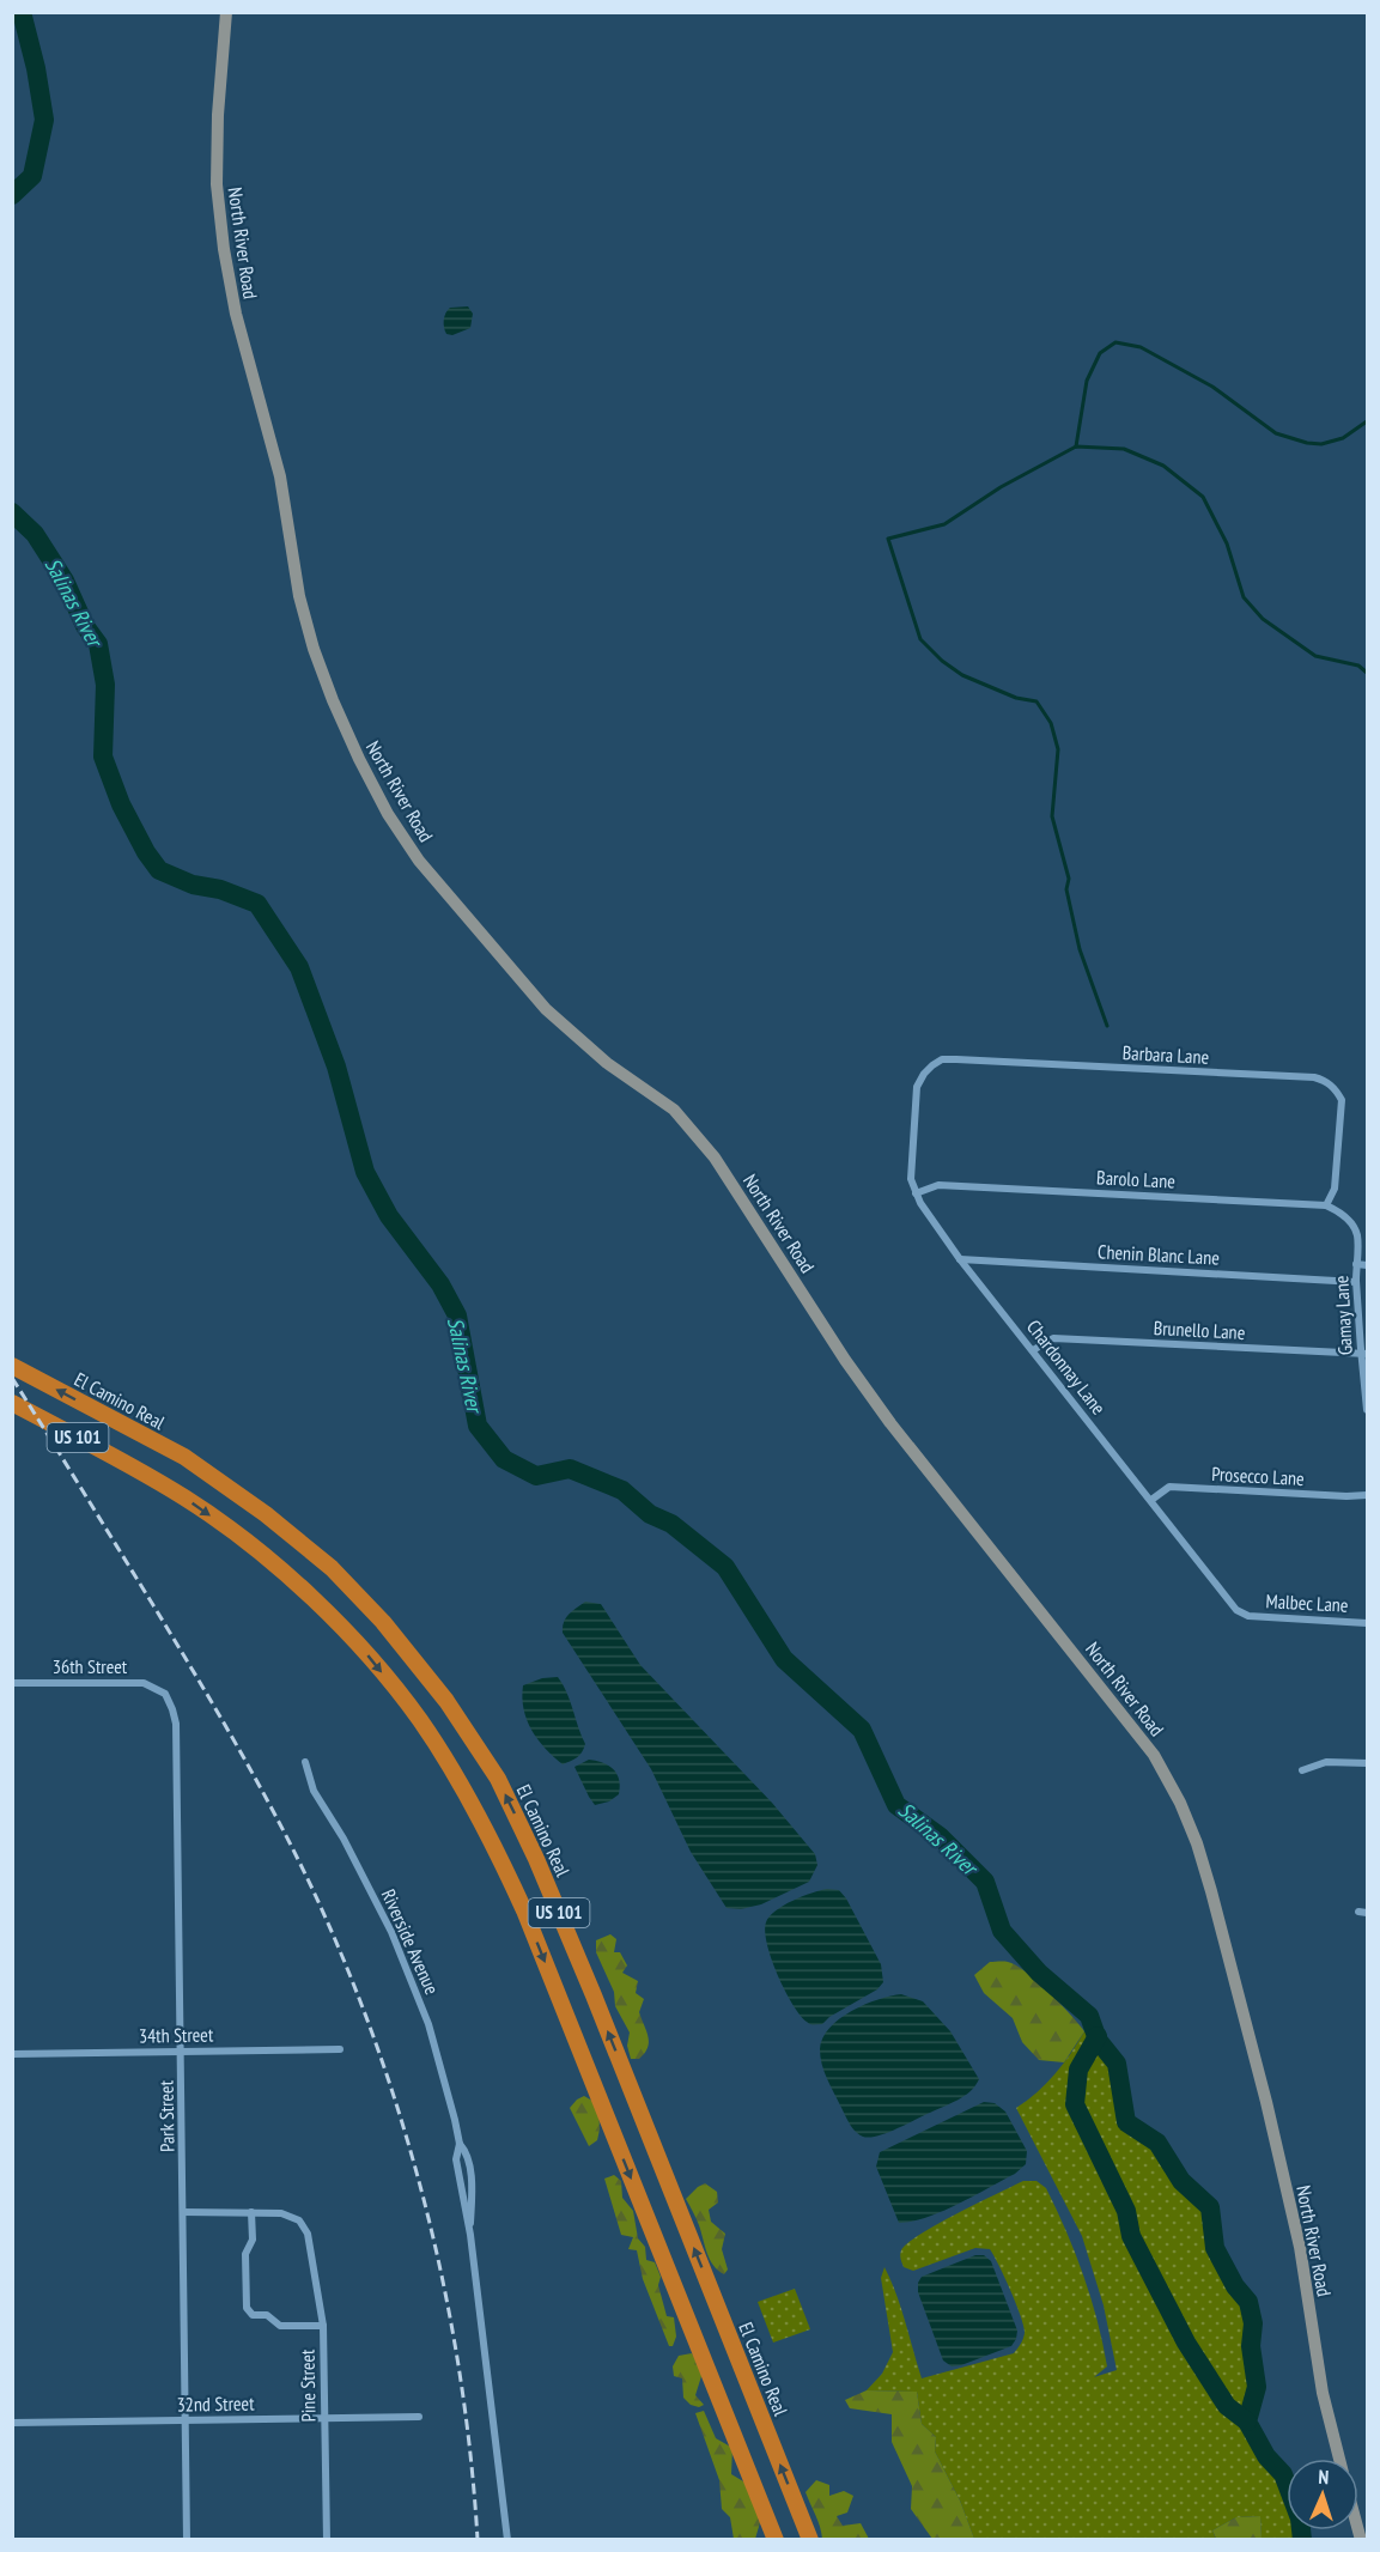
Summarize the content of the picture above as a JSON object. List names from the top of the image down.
{
  "streets": {
    "highway": ["El Camino Real", "US 101"],
    "main road": ["North River Road"],
    "street": [
      "Barbara Lane",
      "Barolo Lane",
      "Chenin Blanc Lane",
      "Gamay Lane",
      "Brunello Lane",
      "Chardonnay Lane",
      "Prosecco Lane",
      "Malbec Lane",
      "36th Street",
      "Riverside Avenue",
      "34th Street",
      "Park Street",
      "Pine Street",
      "32nd Street"
    ]
  },
  "crossings": [
    ["Barbara Lane", "Barolo Lane"],
    ["Barbara Lane", "Gamay Lane"],
    ["Barbara Lane", "Chardonnay Lane"],
    ["Barolo Lane", "Gamay Lane"],
    ["Barolo Lane", "Chardonnay Lane"],
    ["Chenin Blanc Lane", "Gamay Lane"],
    ["Chenin Blanc Lane", "Chardonnay Lane"],
    ["Gamay Lane", "Brunello Lane"],
    ["Brunello Lane", "Chardonnay Lane"],
    ["Chardonnay Lane", "Prosecco Lane"],
    ["Chardonnay Lane", "Malbec Lane"],
    ["36th Street", "Park Street"],
    ["34th Street", "Park Street"],
    ["Park Street", "32nd Street"],
    ["Pine Street", "32nd Street"]
  ],
  "water": ["Salinas River"],
  "north": "top"
}
